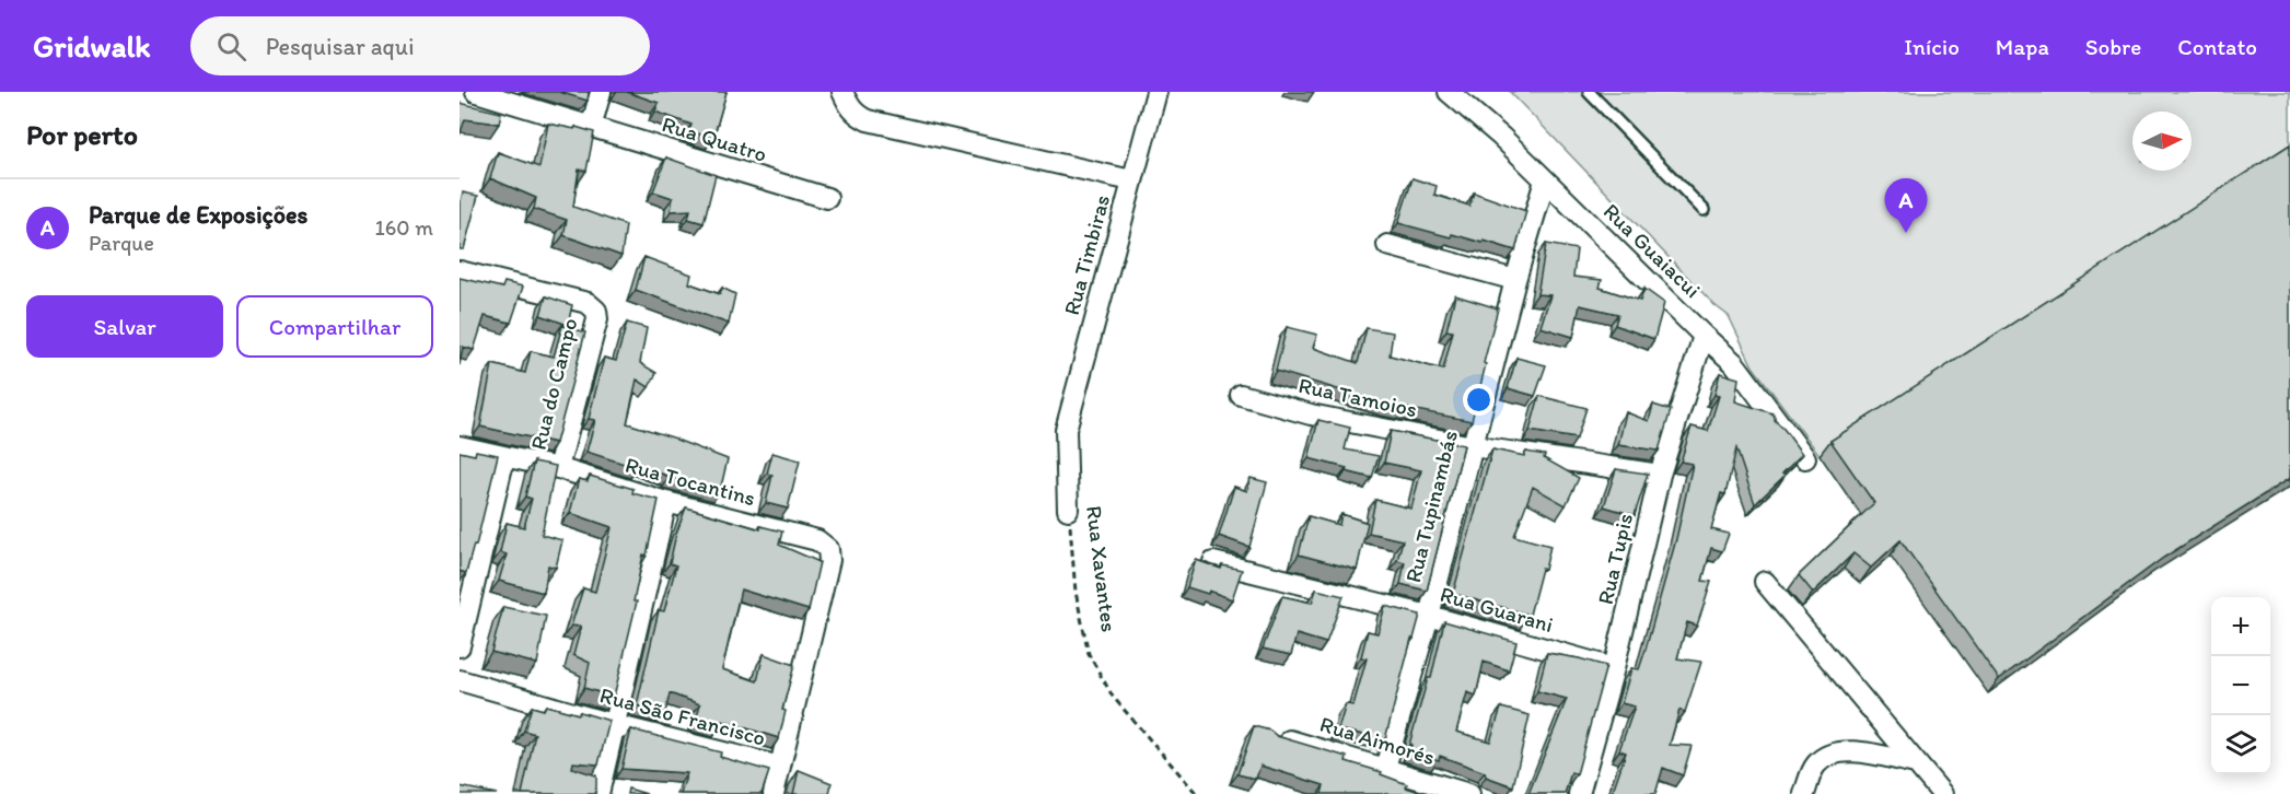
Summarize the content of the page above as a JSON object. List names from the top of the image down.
{
  "streets": {
    "street": [
      "Rua Quatro",
      "Rua Guaiacui",
      "Rua Timbiras",
      "Rua do Campo",
      "Rua Tamoios",
      "Rua Tocantins",
      "Rua Tupinambás",
      "Rua Tupis",
      "Rua Xavantes",
      "Rua Guarani",
      "Rua São Francisco",
      "Rua Aimorés"
    ]
  },
  "crossings": [
    ["Rua Guaiacui", "Rua Tupinambás"],
    ["Rua Guaiacui", "Rua Tupis"],
    ["Rua Timbiras", "Rua Xavantes"],
    ["Rua do Campo", "Rua Tocantins"],
    ["Rua Tamoios", "Rua Tupinambás"],
    ["Rua Tamoios", "Rua Tupis"],
    ["Rua Tocantins", "Rua São Francisco"],
    ["Rua Tupinambás", "Rua Guarani"],
    ["Rua Tupinambás", "Rua Aimorés"],
    ["Rua Tupis", "Rua Guarani"]
  ],
  "north": "right",
  "page": {
    "header": "Gridwalk",
    "search": "Pesquisar aqui",
    "nav": [
      "Início",
      "Mapa",
      "Sobre",
      "Contato"
    ],
    "heading": "Por perto",
    "list": [
      {
        "mark": "A",
        "name": "Parque de Exposições",
        "note": "Parque",
        "value": "160 m"
      }
    ],
    "pins": "A",
    "buttons": ["Salvar", "Compartilhar"],
    "map_buttons": ["+", "−"]
  }
}
